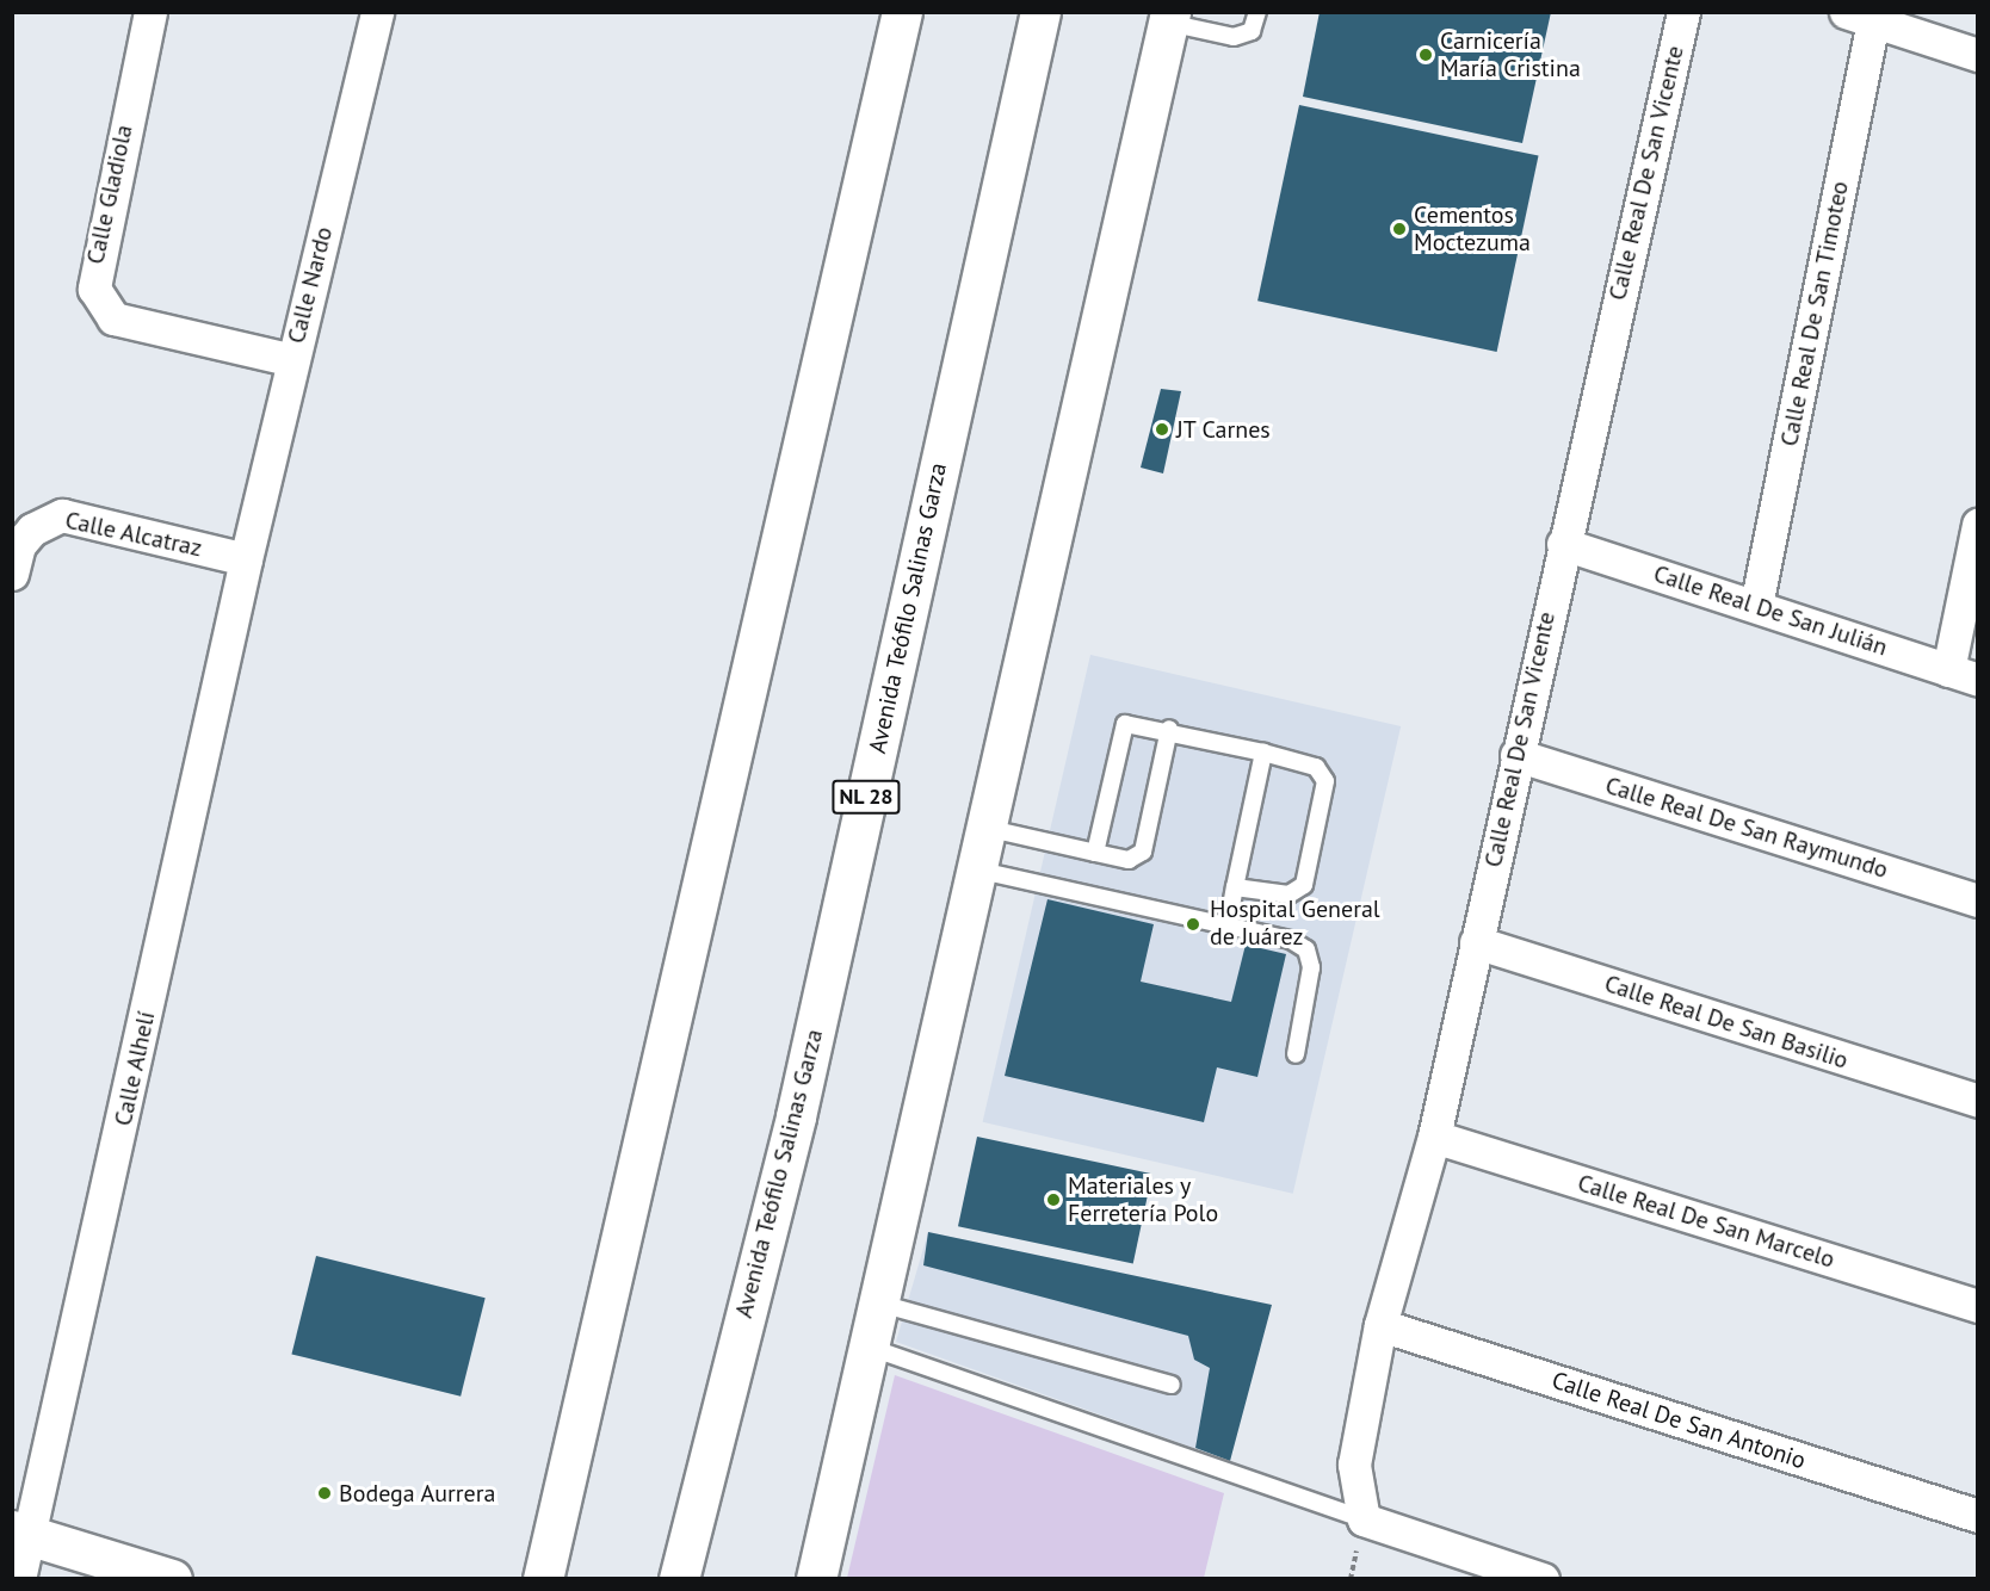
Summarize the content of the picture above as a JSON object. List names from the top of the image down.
{
  "streets": {
    "street": [
      "Calle Real De San Vicente",
      "Calle Gladiola",
      "Calle Nardo",
      "Calle Real De San Timoteo",
      "Calle Alcatraz",
      "Avenida Teófilo Salinas Garza",
      "Calle Real De San Julián",
      "NL 28",
      "Calle Real De San Raymundo",
      "Calle Real De San Basilio",
      "Calle Alhelí",
      "Calle Real De San Marcelo",
      "Calle Real De San Antonio"
    ]
  },
  "crossings": [
    ["Calle Real De San Vicente", "Calle Real De San Julián"],
    ["Calle Real De San Vicente", "Calle Real De San Raymundo"],
    ["Calle Real De San Vicente", "Calle Real De San Basilio"],
    ["Calle Real De San Vicente", "Calle Real De San Marcelo"],
    ["Calle Real De San Vicente", "Calle Real De San Antonio"],
    ["Calle Gladiola", "Calle Nardo"],
    ["Calle Nardo", "Calle Alcatraz"],
    ["Calle Nardo", "Calle Alhelí"],
    ["Calle Real De San Timoteo", "Calle Real De San Julián"],
    ["Calle Alcatraz", "Calle Alhelí"]
  ],
  "places": [
    "Carnicería María Cristina",
    "Cementos Moctezuma",
    "JT Carnes",
    "Hospital General de Juárez",
    "Materiales y Ferretería Polo",
    "Bodega Aurrera"
  ]
}
